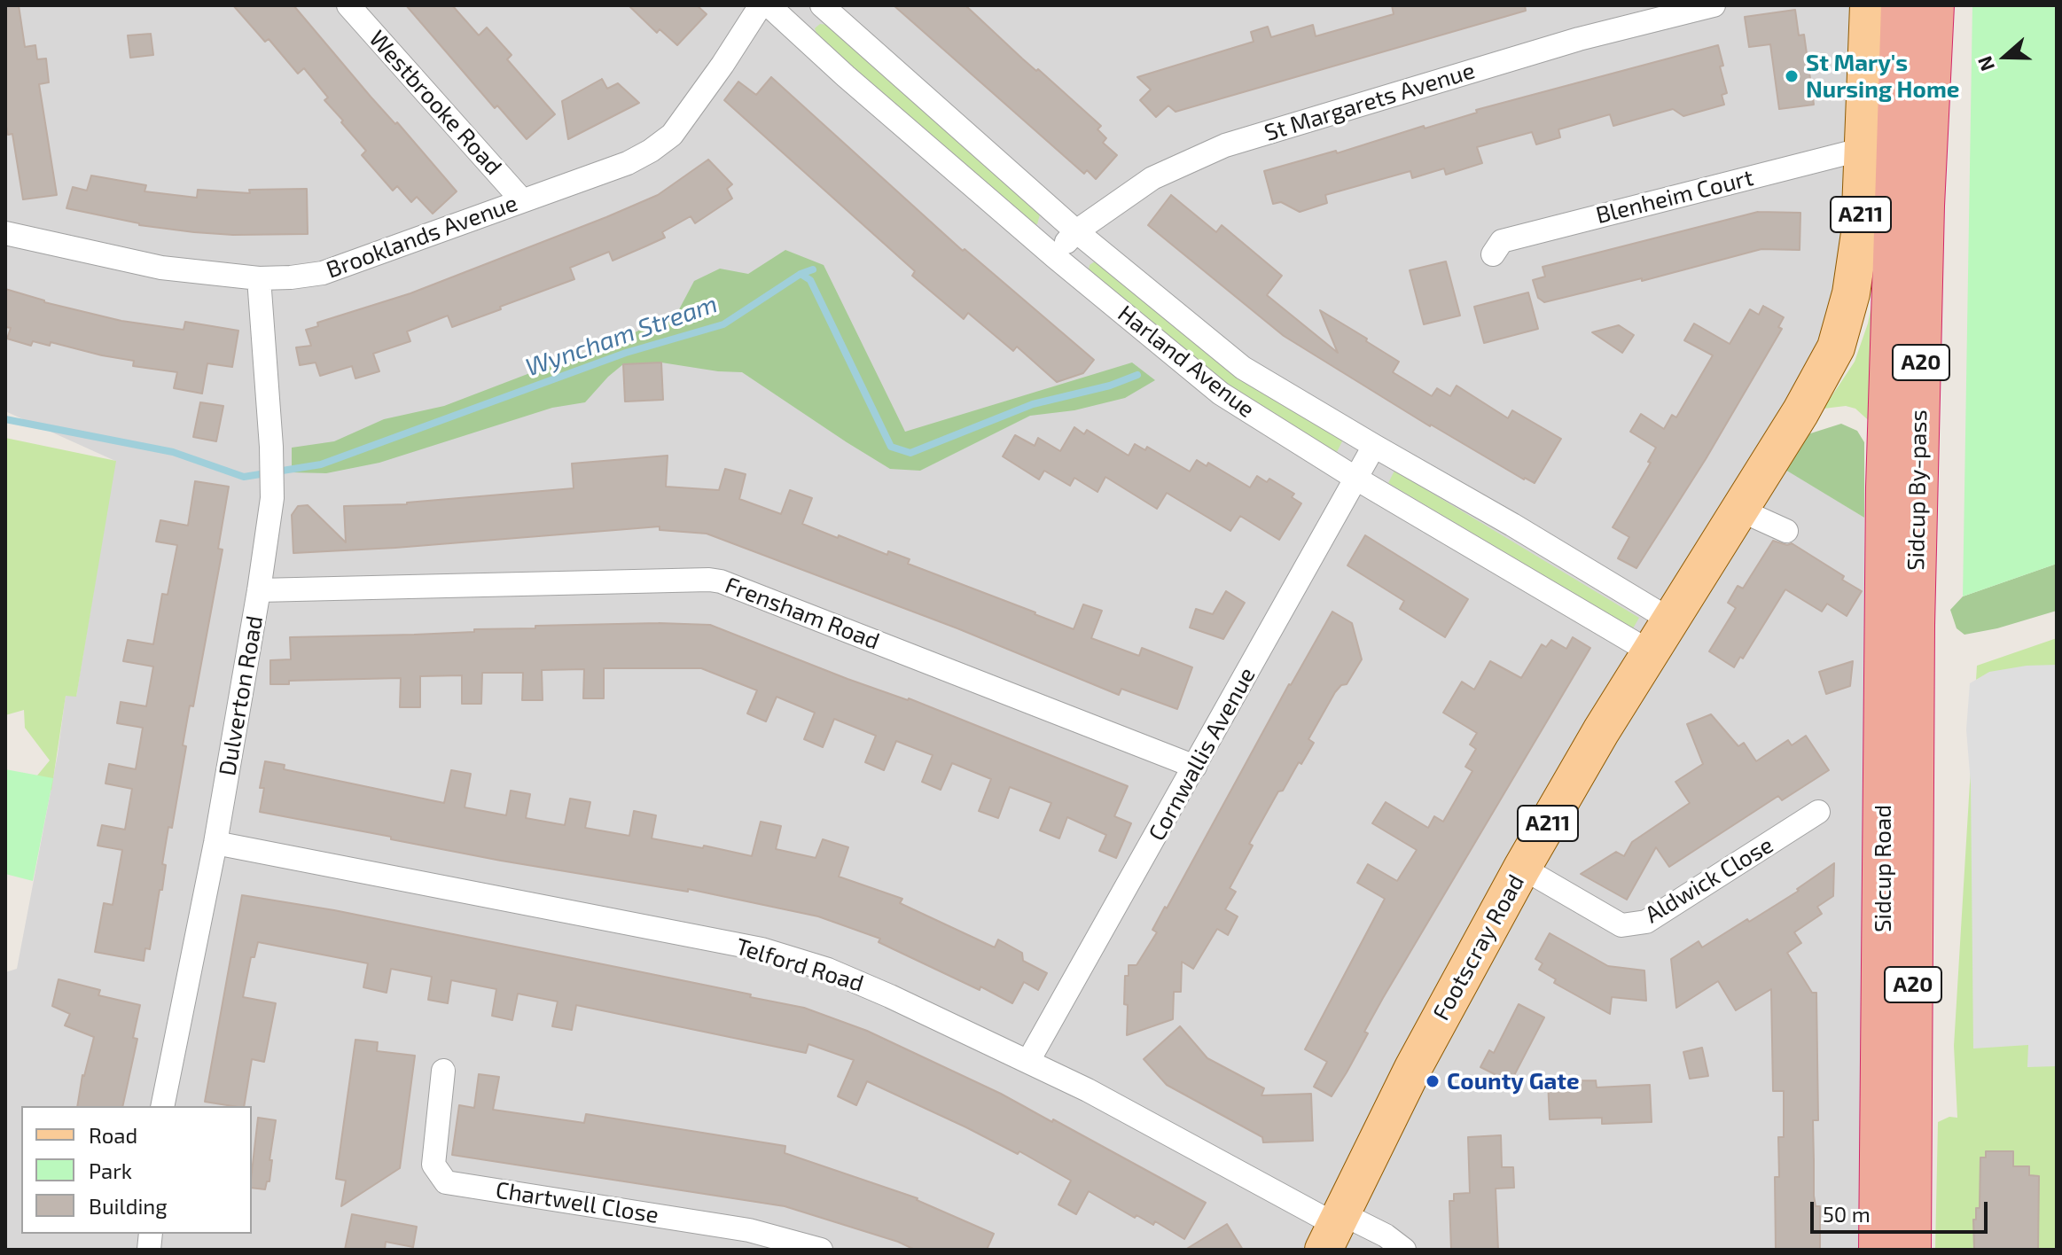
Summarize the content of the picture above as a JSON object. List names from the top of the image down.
{
  "streets": {
    "highway": ["A20", "Sidcup By-pass", "Sidcup Road"],
    "main road": ["A211", "Footscray Road"],
    "street": [
      "St Margarets Avenue",
      "Westbrooke Road",
      "Blenheim Court",
      "Brooklands Avenue",
      "Harland Avenue",
      "Frensham Road",
      "Dulverton Road",
      "Cornwallis Avenue",
      "Aldwick Close",
      "Telford Road",
      "Chartwell Close"
    ]
  },
  "crossings": [
    ["St Margarets Avenue", "Harland Avenue"],
    ["Westbrooke Road", "Brooklands Avenue"],
    ["Blenheim Court", "A211"],
    ["Blenheim Court", "Footscray Road"],
    ["A211", "Footscray Road"],
    ["Brooklands Avenue", "Dulverton Road"],
    ["Harland Avenue", "Cornwallis Avenue"],
    ["Harland Avenue", "Footscray Road"],
    ["Sidcup By-pass", "Sidcup Road"],
    ["Frensham Road", "Dulverton Road"],
    ["Frensham Road", "Cornwallis Avenue"],
    ["Dulverton Road", "Telford Road"],
    ["Cornwallis Avenue", "Telford Road"],
    ["Aldwick Close", "Footscray Road"],
    ["Footscray Road", "Telford Road"]
  ],
  "water": ["Wyncham Stream"],
  "places": ["St Mary's Nursing Home", "County Gate"],
  "legend": ["Road", "Park", "Building"],
  "scale_bar": "50 m",
  "north": "left"
}
